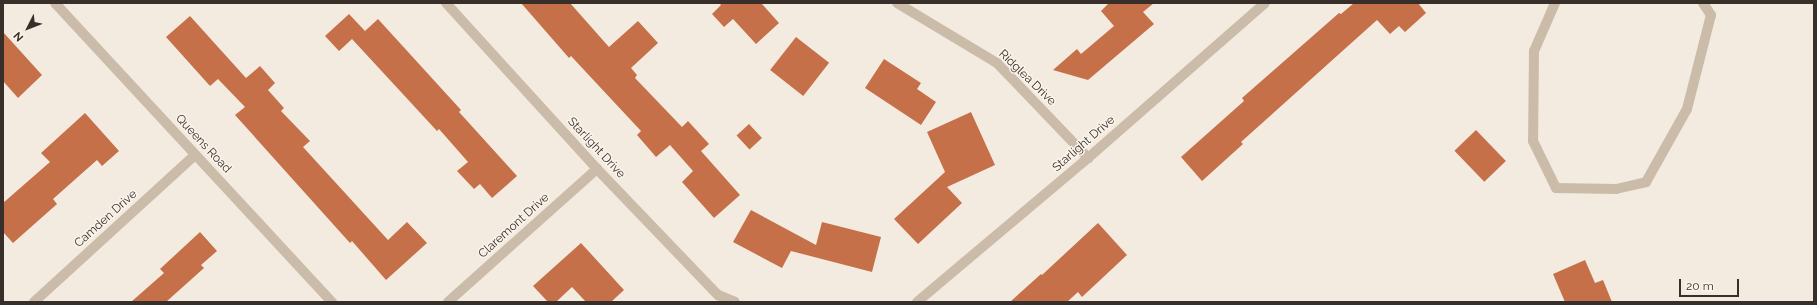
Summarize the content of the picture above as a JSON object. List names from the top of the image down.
{
  "streets": {
    "street": [
      "Ridglea Drive",
      "Queens Road",
      "Starlight Drive",
      "Camden Drive",
      "Claremont Drive"
    ]
  },
  "crossings": [
    ["Ridglea Drive", "Starlight Drive"],
    ["Queens Road", "Camden Drive"],
    ["Starlight Drive", "Claremont Drive"]
  ],
  "scale_bar": "20 m",
  "north": "bottom left"
}
